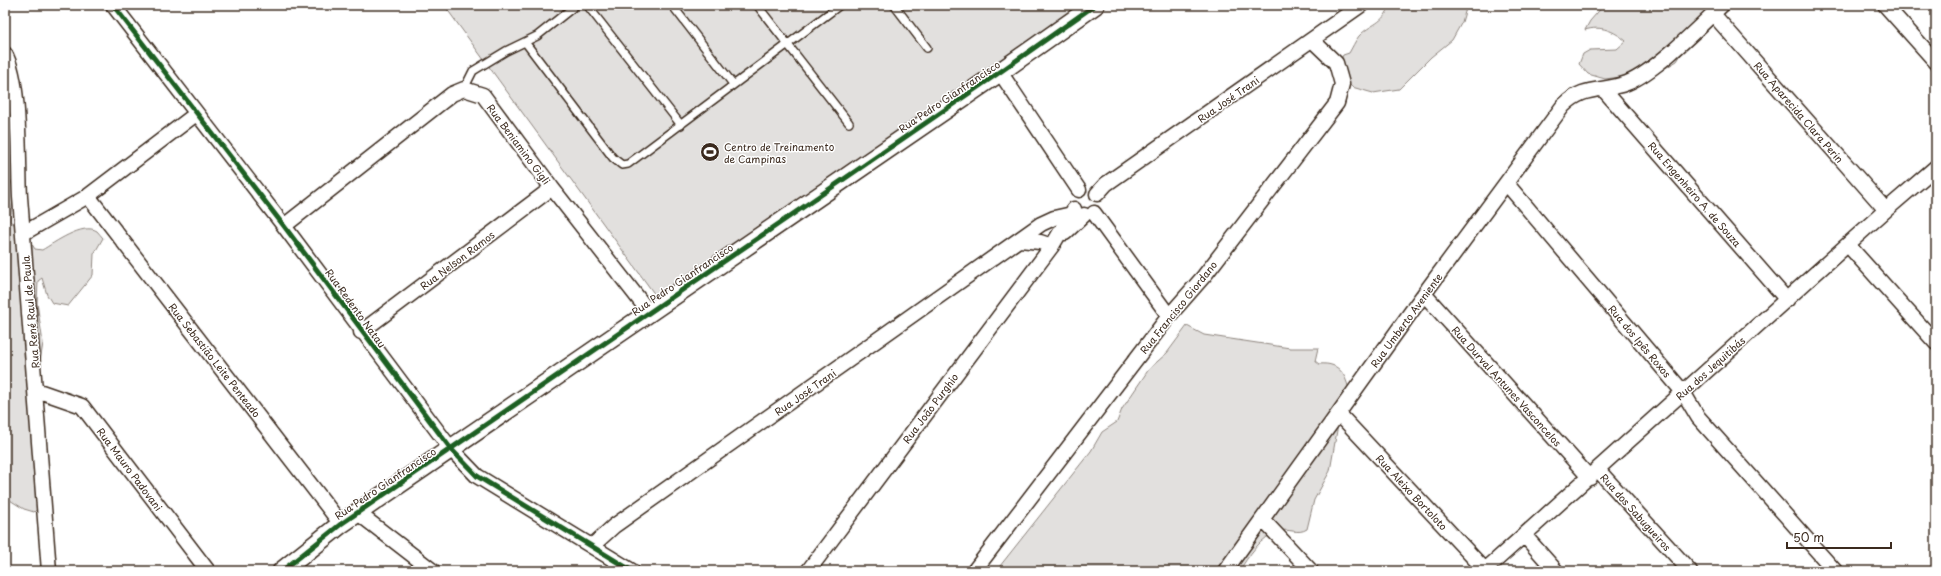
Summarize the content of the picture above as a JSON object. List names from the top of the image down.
{
  "streets": {
    "street": [
      "Rua Pedro Gianfrancisco",
      "Rua José Trani",
      "Rua Aparecida Clara Perin",
      "Rua Beniamino Gigli",
      "Rua Engenheiro A. de Souza",
      "Rua Nelson Ramos",
      "Rua Francisco Giordano",
      "Rua Redento Natau",
      "Rua René Raul de Paula",
      "Rua Umberto Aveniente",
      "Rua dos Ipês Roxos",
      "Rua Sebastião Leite Penteado",
      "Rua dos Jequitibás",
      "Rua Durval Antunes Vasconcelos",
      "Rua João Purghio",
      "Rua Mauro Padovani",
      "Rua Aleixo Bortoloto",
      "Rua dos Sabugueiros"
    ]
  },
  "crossings": [
    ["Rua Pedro Gianfrancisco", "Rua Beniamino Gigli"],
    ["Rua Pedro Gianfrancisco", "Rua Redento Natau"],
    ["Rua Pedro Gianfrancisco", "Rua Sebastião Leite Penteado"],
    ["Rua José Trani", "Rua Francisco Giordano"],
    ["Rua José Trani", "Rua Redento Natau"],
    ["Rua José Trani", "Rua João Purghio"],
    ["Rua Aparecida Clara Perin", "Rua Umberto Aveniente"],
    ["Rua Aparecida Clara Perin", "Rua dos Jequitibás"],
    ["Rua Beniamino Gigli", "Rua Nelson Ramos"],
    ["Rua Engenheiro A. de Souza", "Rua Umberto Aveniente"],
    ["Rua Engenheiro A. de Souza", "Rua dos Jequitibás"],
    ["Rua Nelson Ramos", "Rua Redento Natau"],
    ["Rua René Raul de Paula", "Rua Mauro Padovani"],
    ["Rua Umberto Aveniente", "Rua dos Ipês Roxos"],
    ["Rua Umberto Aveniente", "Rua Durval Antunes Vasconcelos"],
    ["Rua Umberto Aveniente", "Rua Aleixo Bortoloto"],
    ["Rua dos Ipês Roxos", "Rua dos Jequitibás"],
    ["Rua dos Jequitibás", "Rua Durval Antunes Vasconcelos"],
    ["Rua dos Jequitibás", "Rua Aleixo Bortoloto"],
    ["Rua dos Jequitibás", "Rua dos Sabugueiros"],
    ["Rua Durval Antunes Vasconcelos", "Rua dos Sabugueiros"]
  ],
  "places": {
    "sports": ["Centro de Treinamento de Campinas"]
  },
  "scale_bar": "50 m"
}
